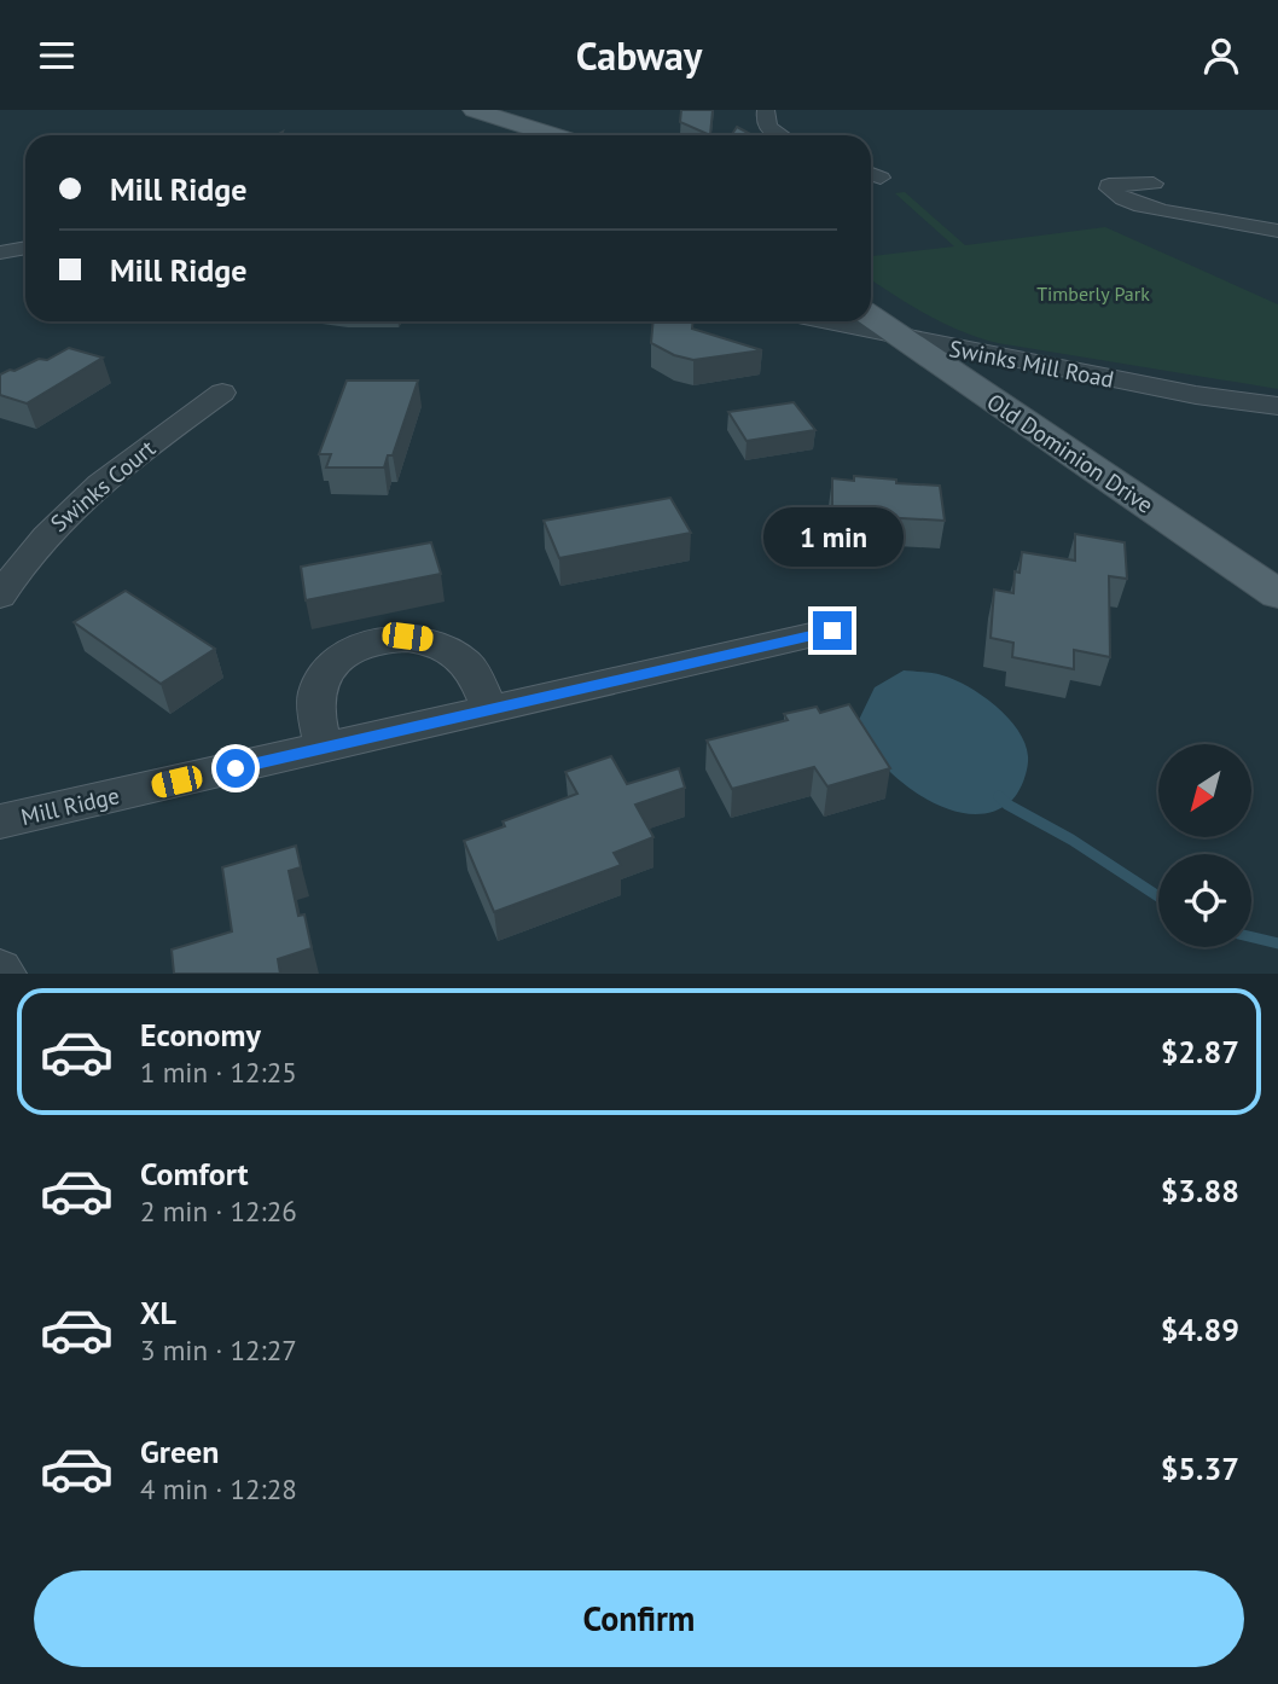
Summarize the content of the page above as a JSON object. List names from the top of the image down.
{
  "streets": {
    "main road": ["Old Dominion Drive"],
    "street": ["Swinks Mill Road", "Swinks Court", "Mill Ridge"]
  },
  "crossings": [
    ["Swinks Mill Road", "Old Dominion Drive"]
  ],
  "parks": ["Timberly Park"],
  "north": "bottom left",
  "page": {
    "header": "Cabway",
    "banner": ["Mill Ridge", "Mill Ridge"],
    "bubble": "1 min",
    "list": [
      {
        "name": "Economy",
        "note": "1 min · 12:25",
        "value": "$2.87"
      },
      {
        "name": "Comfort",
        "note": "2 min · 12:26",
        "value": "$3.88"
      },
      {
        "name": "XL",
        "note": "3 min · 12:27",
        "value": "$4.89"
      },
      {
        "name": "Green",
        "note": "4 min · 12:28",
        "value": "$5.37"
      }
    ],
    "buttons": "Confirm"
  }
}
